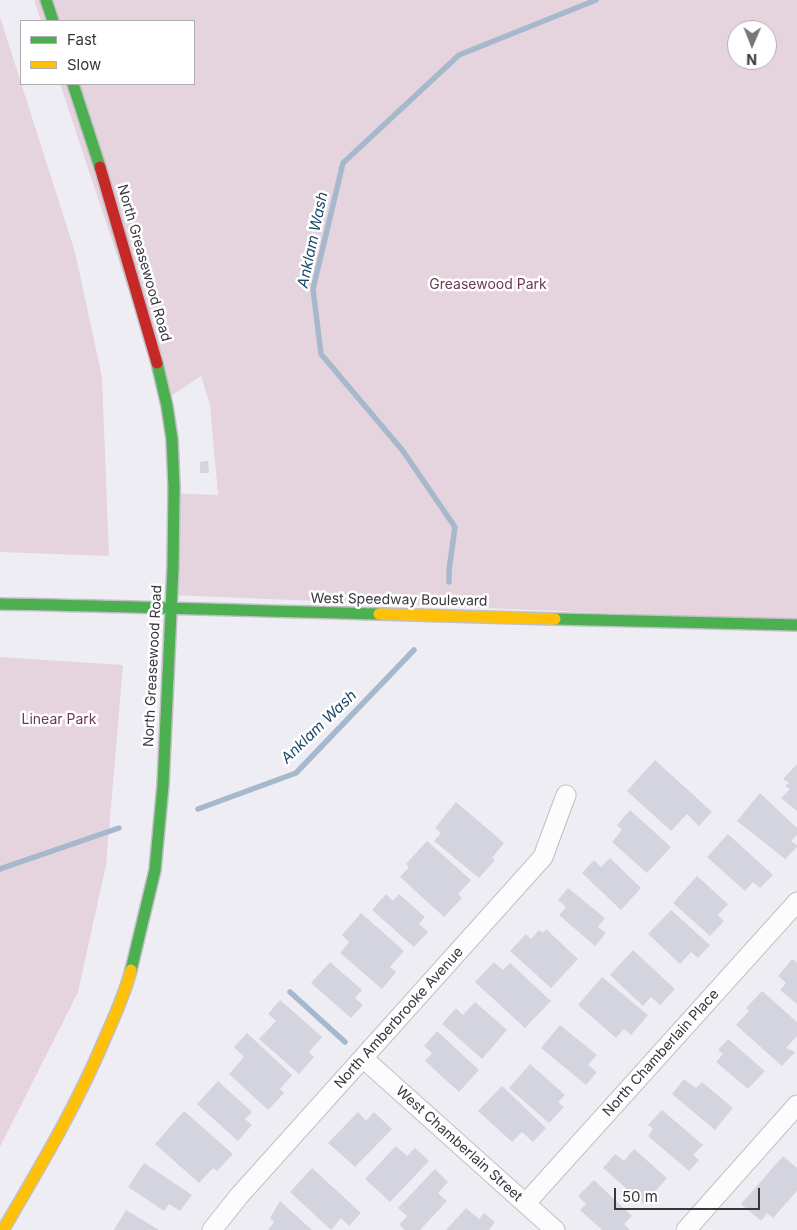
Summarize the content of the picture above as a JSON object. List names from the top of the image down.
{
  "streets": {
    "main road": ["North Greasewood Road", "West Speedway Boulevard"],
    "street": ["North Amberbrooke Avenue", "North Chamberlain Place", "West Chamberlain Street"]
  },
  "crossings": [
    ["North Greasewood Road", "West Speedway Boulevard"],
    ["North Amberbrooke Avenue", "West Chamberlain Street"],
    ["North Chamberlain Place", "West Chamberlain Street"]
  ],
  "water": ["Anklam Wash"],
  "parks": ["Greasewood Park", "Linear Park"],
  "legend": ["Fast", "Slow"],
  "scale_bar": "50 m",
  "north": "bottom"
}
